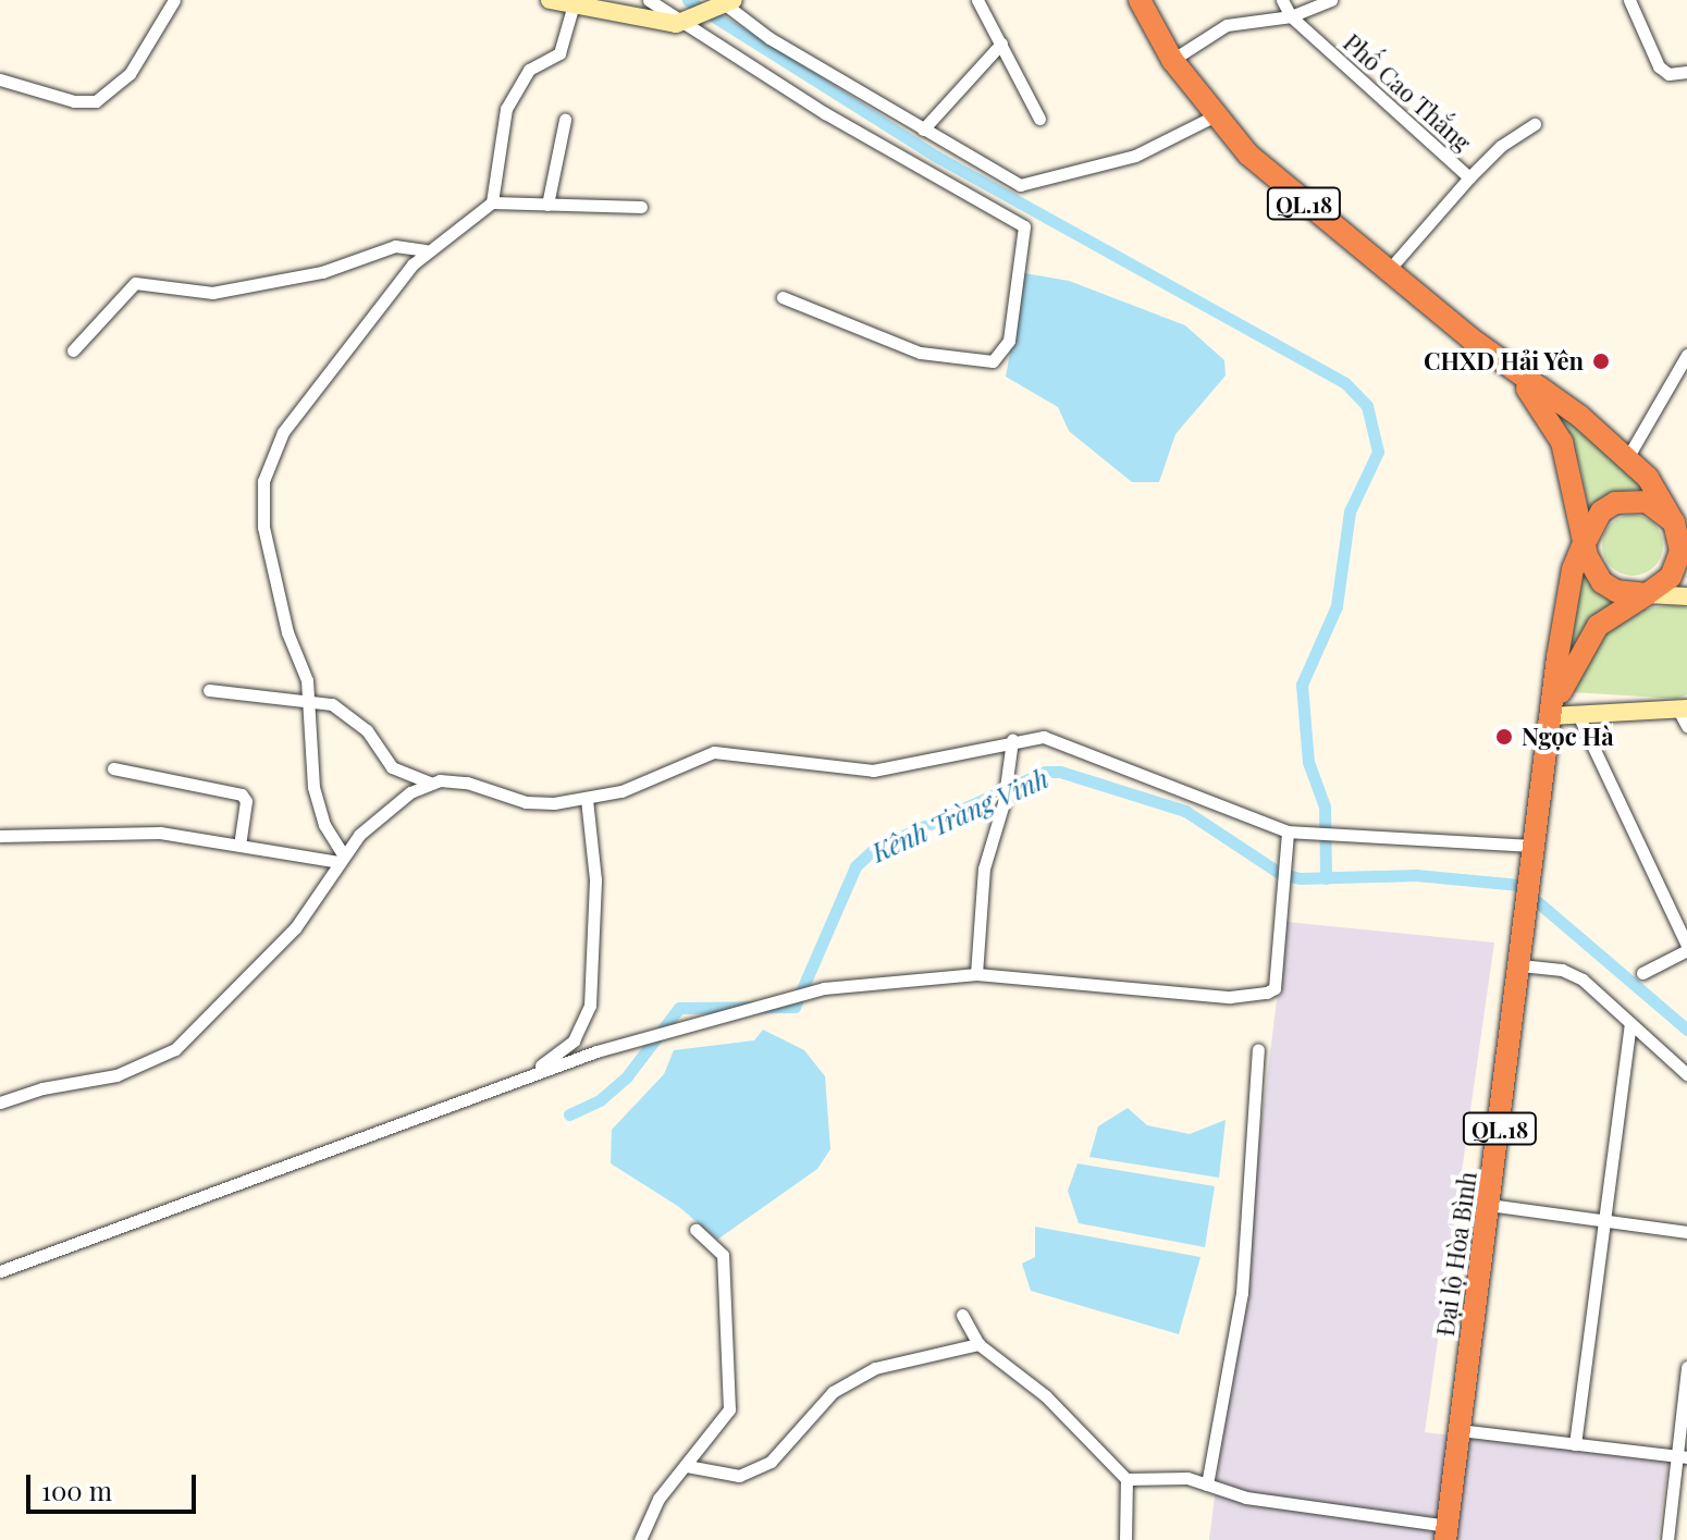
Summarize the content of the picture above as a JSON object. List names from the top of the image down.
{
  "streets": {
    "highway": ["QL.18", "Đại lộ Hòa Bình"],
    "street": ["Phố Cao Thắng"]
  },
  "water": ["Kênh Tràng Vinh"],
  "places": ["CHXD Hải Yên", "Ngọc Hà"],
  "scale_bar": "100 m"
}
